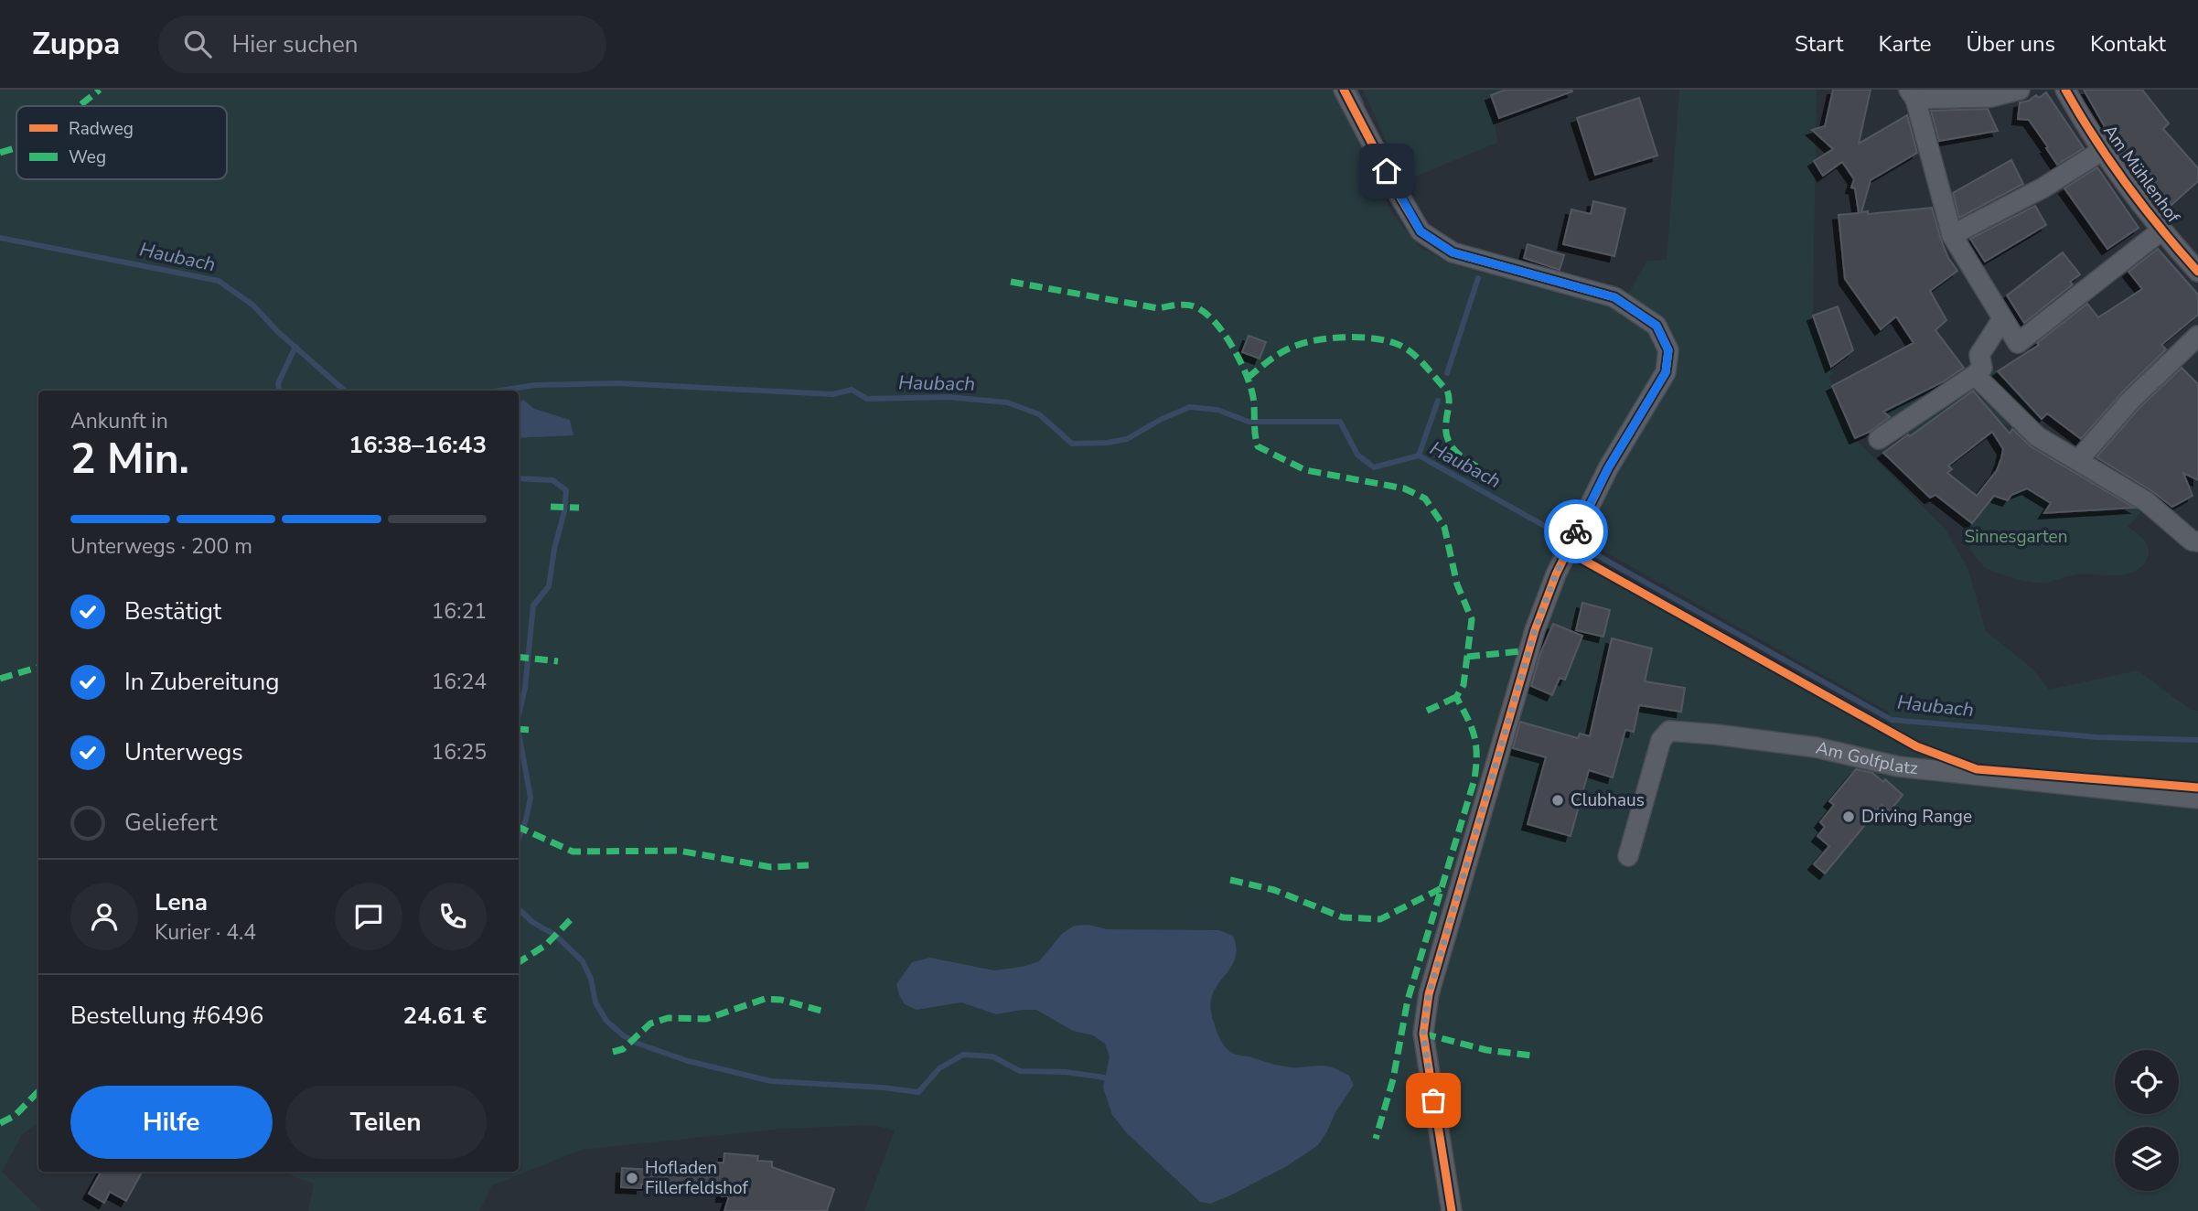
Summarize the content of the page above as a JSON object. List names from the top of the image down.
{
  "streets": {
    "street": ["Am Mühlenhof", "Am Golfplatz"]
  },
  "water": ["Haubach"],
  "parks": ["Sinnesgarten"],
  "places": ["Clubhaus", "Driving Range", "Hofladen Fillerfeldshof"],
  "legend": ["Radweg", "Weg"],
  "page": {
    "header": "Zuppa",
    "search": "Hier suchen",
    "nav": [
      "Start",
      "Karte",
      "Über uns",
      "Kontakt"
    ],
    "heading": ["2 Min.", "Ankunft in", "16:38–16:43"],
    "panel": [
      "Lena",
      "Kurier · 4.4",
      "Bestellung #6496",
      "24.61 €"
    ],
    "bar": "Unterwegs · 200 m",
    "list": [
      ["Bestätigt", "16:21"],
      ["In Zubereitung", "16:24"],
      ["Unterwegs", "16:25"],
      "Geliefert"
    ],
    "buttons": ["Hilfe", "Teilen"]
  }
}
